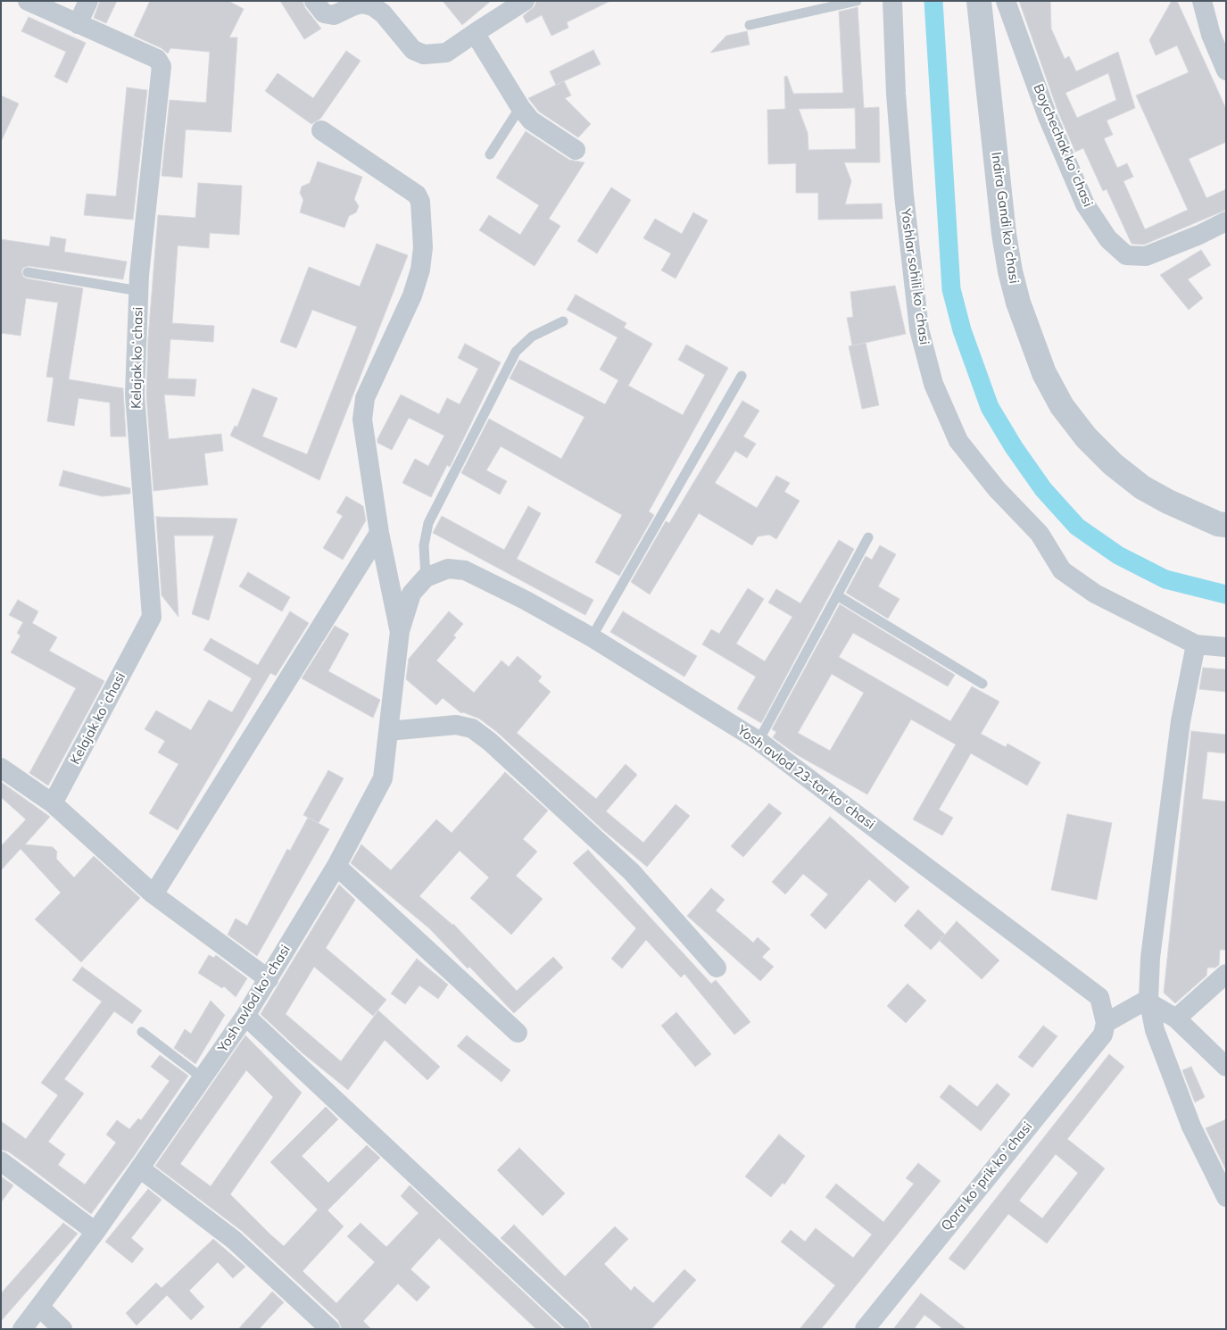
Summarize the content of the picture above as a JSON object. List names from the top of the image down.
{
  "streets": {
    "street": [
      "Boychechak koʻchasi",
      "Indira Gandi koʻchasi",
      "Yoshlar sohili koʻchasi",
      "Kelajak koʻchasi",
      "Yosh avlod 23-tor koʻchasi",
      "Yosh avlod koʻchasi",
      "Qora koʻprik koʻchasi"
    ]
  },
  "crossings": [
    ["Yosh avlod 23-tor koʻchasi", "Qora koʻprik koʻchasi"]
  ]
}
